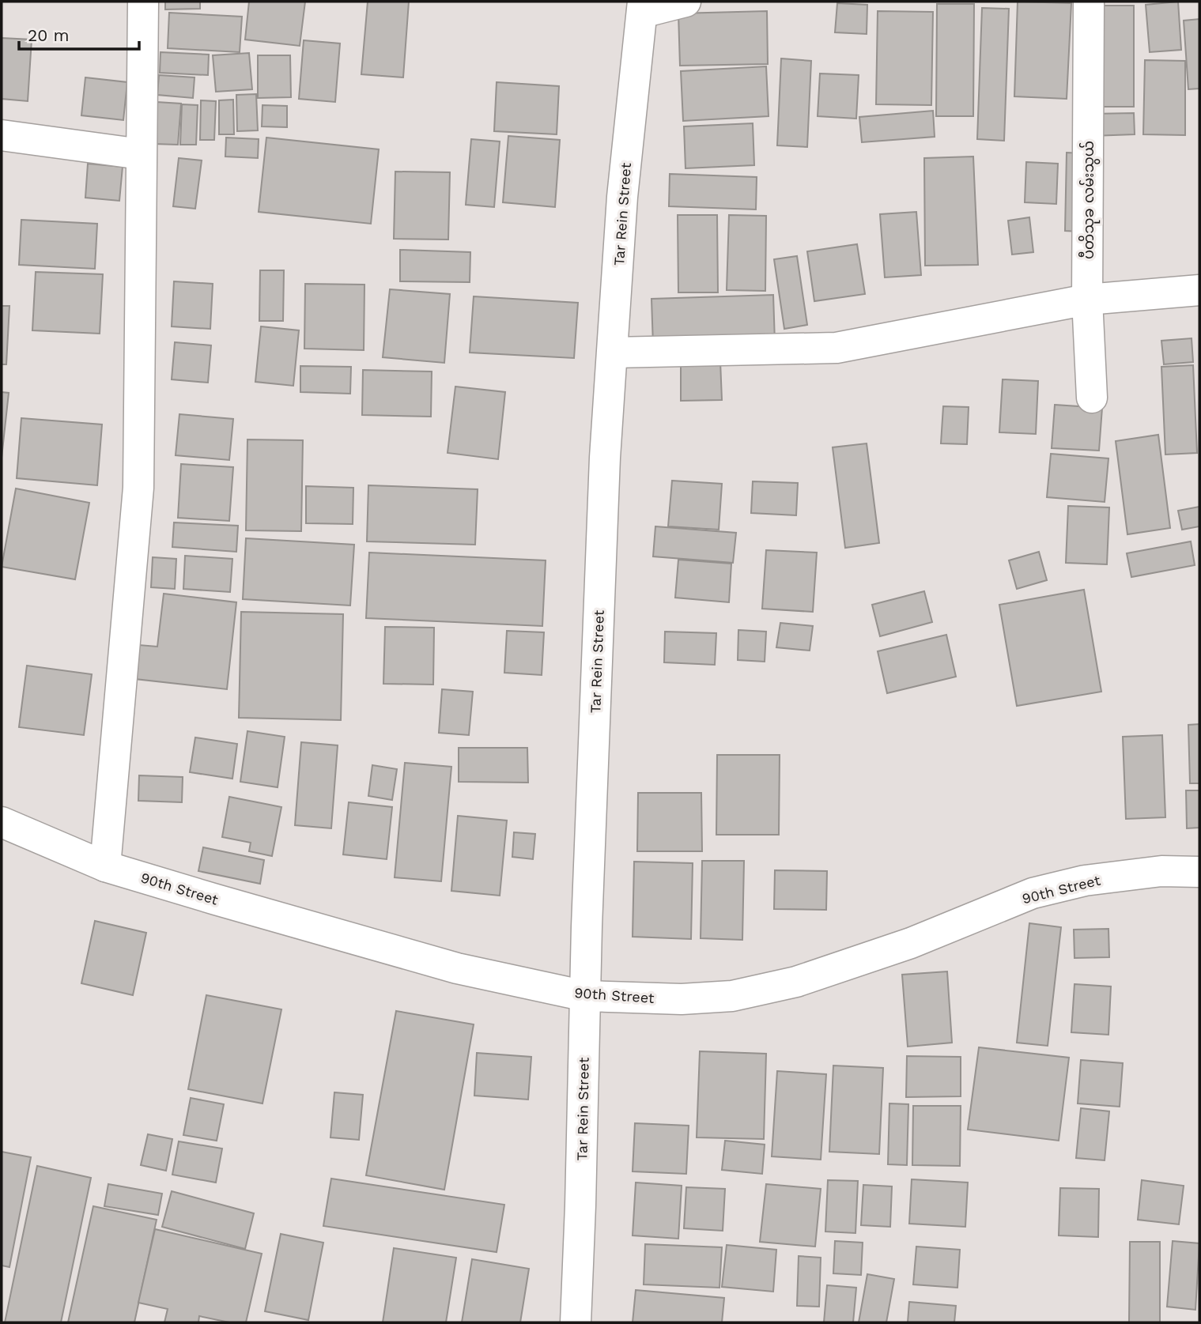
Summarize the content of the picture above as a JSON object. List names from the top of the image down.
{
  "streets": {
    "street": ["ပီတိသုခ လမ်းသွယ်", "Tar Rein Street", "90th Street"]
  },
  "crossings": [
    ["Tar Rein Street", "90th Street"]
  ],
  "scale_bar": "20 m"
}
